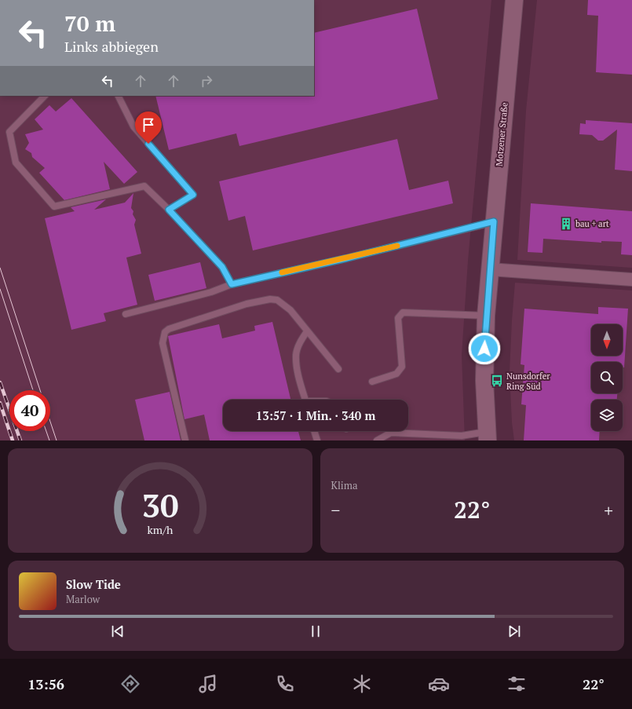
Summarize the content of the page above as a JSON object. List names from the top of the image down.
{
  "streets": {
    "street": ["Motzener Straße"]
  },
  "places": {
    "building": ["bau + art"],
    "bus stop": ["Nunsdorfer Ring Süd"]
  },
  "north": "bottom",
  "page": {
    "turn": ["70 m", "Links abbiegen"],
    "limit": "40",
    "trip": "13:57 · 1 Min. · 340 m",
    "tile": "Klima",
    "heat": ["−", "22°", "+"],
    "song": ["Slow Tide", "Marlow"],
    "tabs": ["13:56", "22°"],
    "gauge": ["30", "km/h"]
  }
}
